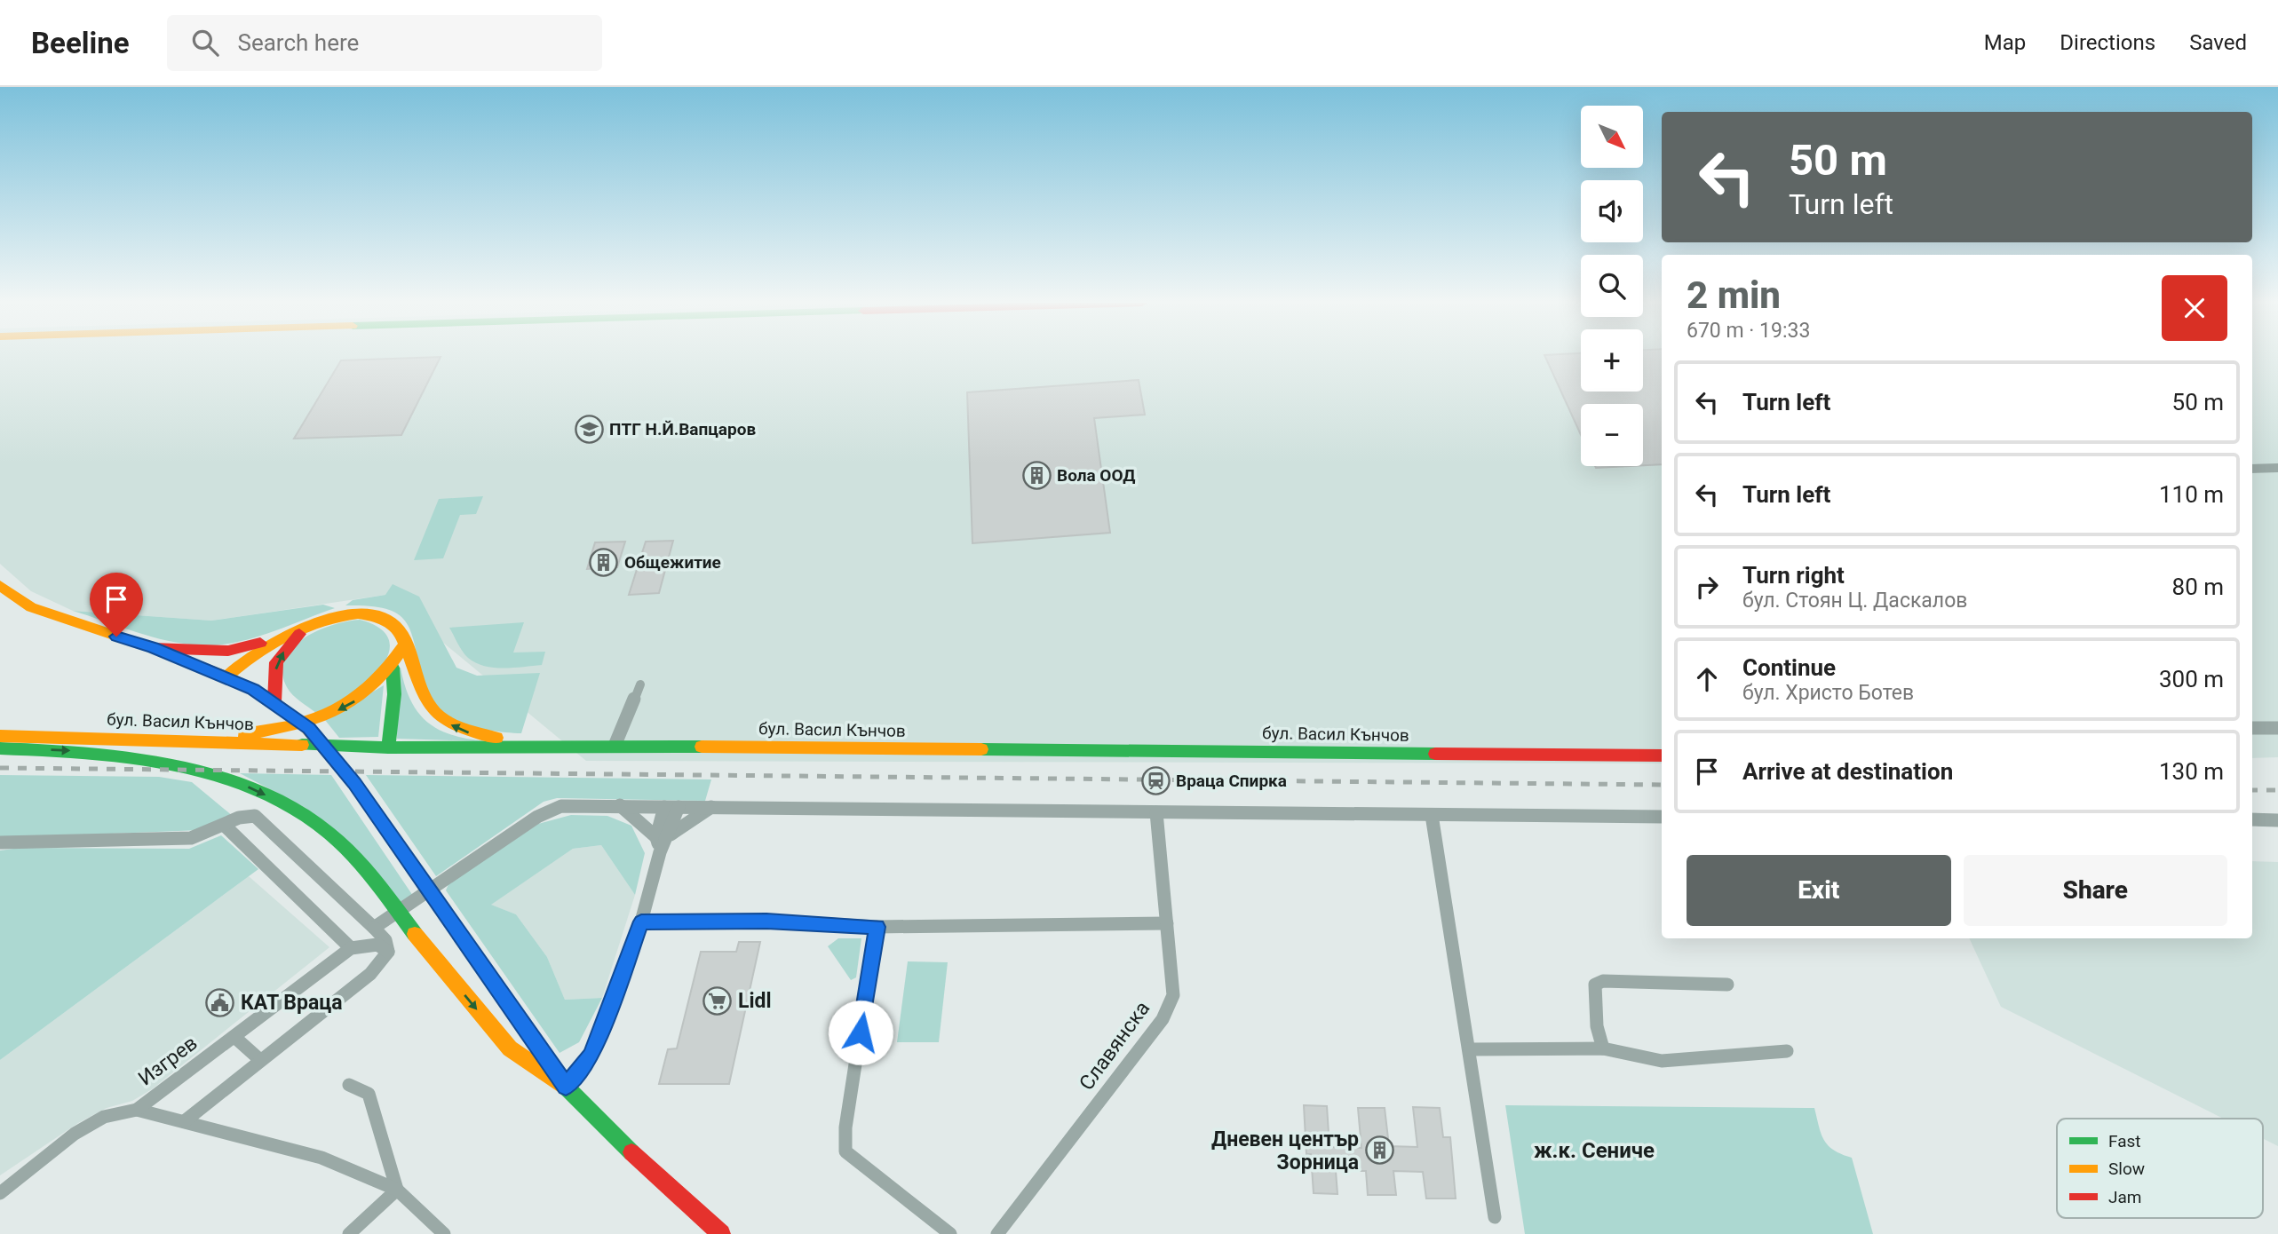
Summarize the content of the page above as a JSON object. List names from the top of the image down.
{
  "streets": {
    "main road": ["бул. Васил Кънчов"],
    "street": ["Славянска", "Изгрев"]
  },
  "districts": ["ж.к. Сениче"],
  "places": {
    "school or university": ["ПТГ Н.Й.Вапцаров"],
    "building": ["Вола ООД", "Общежитие", "Дневен център Зорница"],
    "station": ["Враца Спирка"],
    "supermarket": ["Lidl"],
    "public building": ["КАТ Враца"]
  },
  "legend": ["Fast", "Slow", "Jam"],
  "north": "bottom right",
  "page": {
    "header": "Beeline",
    "search": "Search here",
    "nav": ["Map", "Directions", "Saved"],
    "map_buttons": ["+", "−"],
    "turn": ["50 m", "Turn left"],
    "heading": ["2 min", "670 m · 19:33"],
    "list": [
      {
        "name": "Turn left",
        "value": "50 m"
      },
      {
        "name": "Turn left",
        "value": "110 m"
      },
      {
        "name": "Turn right",
        "note": "бул. Стоян Ц. Даскалов",
        "value": "80 m"
      },
      {
        "name": "Continue",
        "note": "бул. Христо Ботев",
        "value": "300 m"
      },
      {
        "name": "Arrive at destination",
        "value": "130 m"
      }
    ],
    "buttons": ["Exit", "Share"]
  }
}
